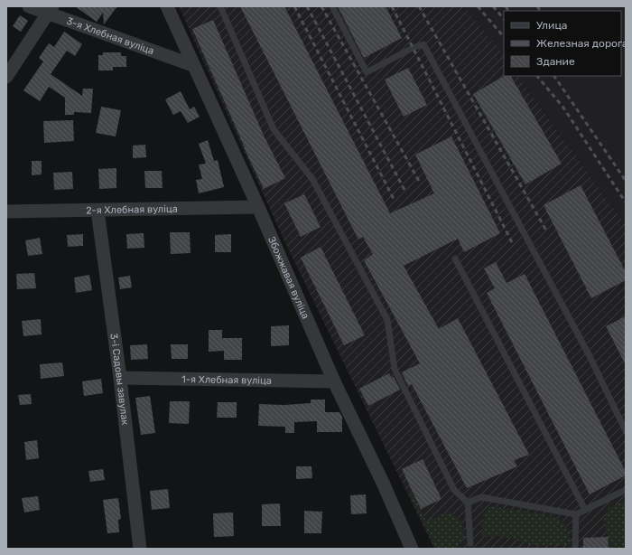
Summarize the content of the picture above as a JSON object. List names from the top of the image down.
{
  "streets": {
    "street": [
      "3-я Хлебная вуліца",
      "2-я Хлебная вуліца",
      "Збожжавая вуліца",
      "3-і Садовы завулак",
      "1-я Хлебная вуліца"
    ]
  },
  "crossings": [
    ["3-я Хлебная вуліца", "Збожжавая вуліца"],
    ["2-я Хлебная вуліца", "Збожжавая вуліца"],
    ["2-я Хлебная вуліца", "3-і Садовы завулак"],
    ["Збожжавая вуліца", "1-я Хлебная вуліца"],
    ["3-і Садовы завулак", "1-я Хлебная вуліца"]
  ],
  "legend": ["Улица", "Железная дорога", "Здание"]
}
